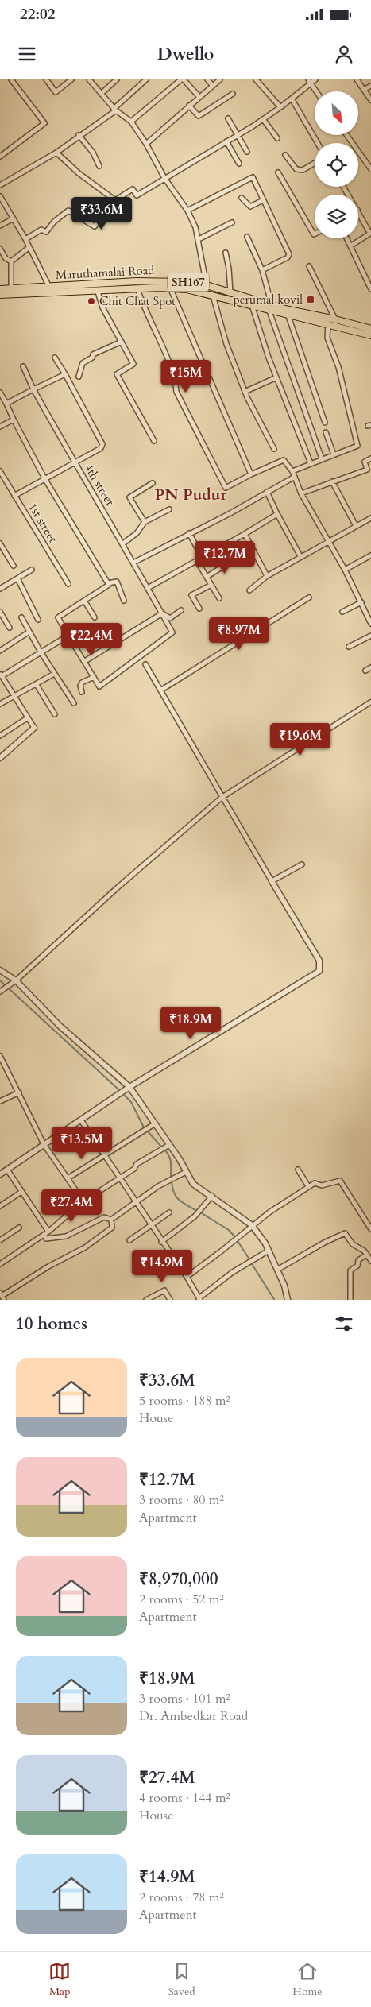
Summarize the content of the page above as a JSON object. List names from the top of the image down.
{
  "streets": {
    "main road": ["Maruthamalai Road", "SH167"],
    "street": ["4th street", "1st street"]
  },
  "districts": ["PN Pudur"],
  "places": {
    "transit": ["perumal kovil"],
    "other": ["Chit Chat Spot"]
  },
  "north": "bottom right",
  "page": {
    "status": "22:02",
    "header": "Dwello",
    "price": [
      "₹33.6M",
      "₹15M",
      "₹12.7M",
      "₹8.97M",
      "₹22.4M",
      "₹19.6M",
      "₹18.9M",
      "₹13.5M",
      "₹27.4M",
      "₹14.9M"
    ],
    "heading": "10 homes",
    "list": [
      {
        "name": "₹33.6M",
        "note": "5 rooms · 188 m² · House"
      },
      {
        "name": "₹12.7M",
        "note": "3 rooms · 80 m² · Apartment"
      },
      {
        "name": "₹8,970,000",
        "note": "2 rooms · 52 m² · Apartment"
      },
      {
        "name": "₹18.9M",
        "note": "3 rooms · 101 m² · Dr. Ambedkar Road"
      },
      {
        "name": "₹27.4M",
        "note": "4 rooms · 144 m² · House"
      },
      {
        "name": "₹14.9M",
        "note": "2 rooms · 78 m² · Apartment"
      }
    ],
    "tabs": ["Map", "Saved", "Home"]
  }
}
